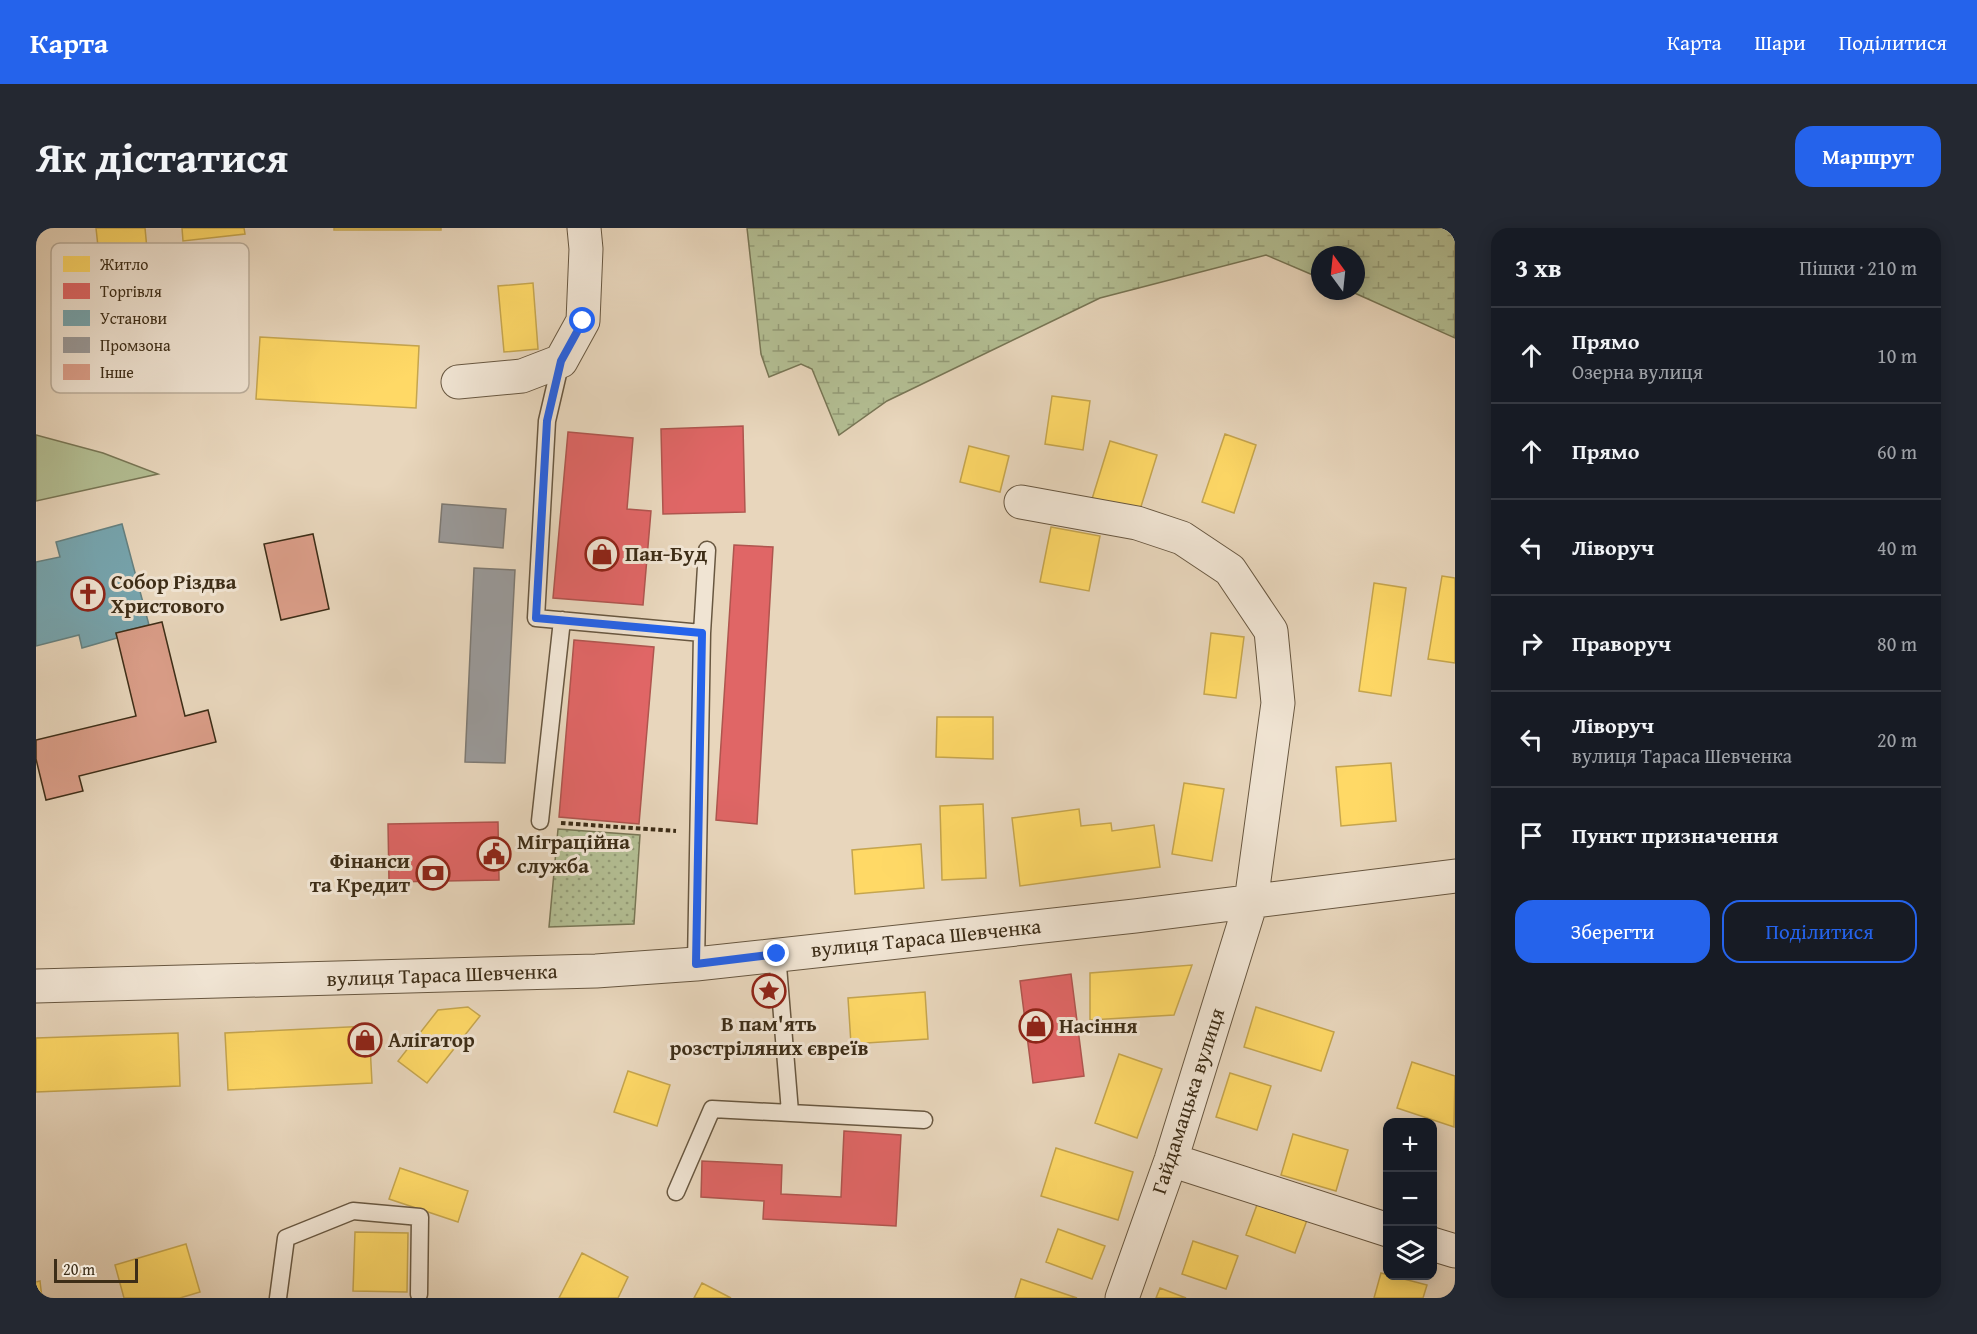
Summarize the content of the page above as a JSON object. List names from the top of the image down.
{
  "streets": {
    "street": ["вулиця Тараса Шевченка", "Гайдамацька вулиця"]
  },
  "crossings": [
    ["вулиця Тараса Шевченка", "Гайдамацька вулиця"]
  ],
  "places": {
    "shop": ["Пан-Буд", "Насіння", "Алігатор"],
    "church": ["Собор Різдва Христового"],
    "public building": ["Міграційна служба"],
    "bank": ["Фінанси та Кредит"],
    "place": ["В пам'ять розстріляних євреїв"]
  },
  "legend": [
    "Житло",
    "Торгівля",
    "Установи",
    "Промзона",
    "Інше"
  ],
  "scale_bar": "20 m",
  "north": "top",
  "page": {
    "header": "Карта",
    "nav": ["Карта", "Шари", "Поділитися"],
    "title": "Як дістатися",
    "buttons": [
      "Маршрут",
      ["Зберегти", "Поділитися"]
    ],
    "heading": ["3 хв", "Пішки · 210 m"],
    "list": [
      ["Прямо", "Озерна вулиця", "10 m"],
      ["Прямо", "60 m"],
      ["Ліворуч", "40 m"],
      ["Праворуч", "80 m"],
      ["Ліворуч", "вулиця Тараса Шевченка", "20 m"],
      "Пункт призначення"
    ],
    "map_buttons": ["+", "−"],
    "scale": "20 m"
  }
}
